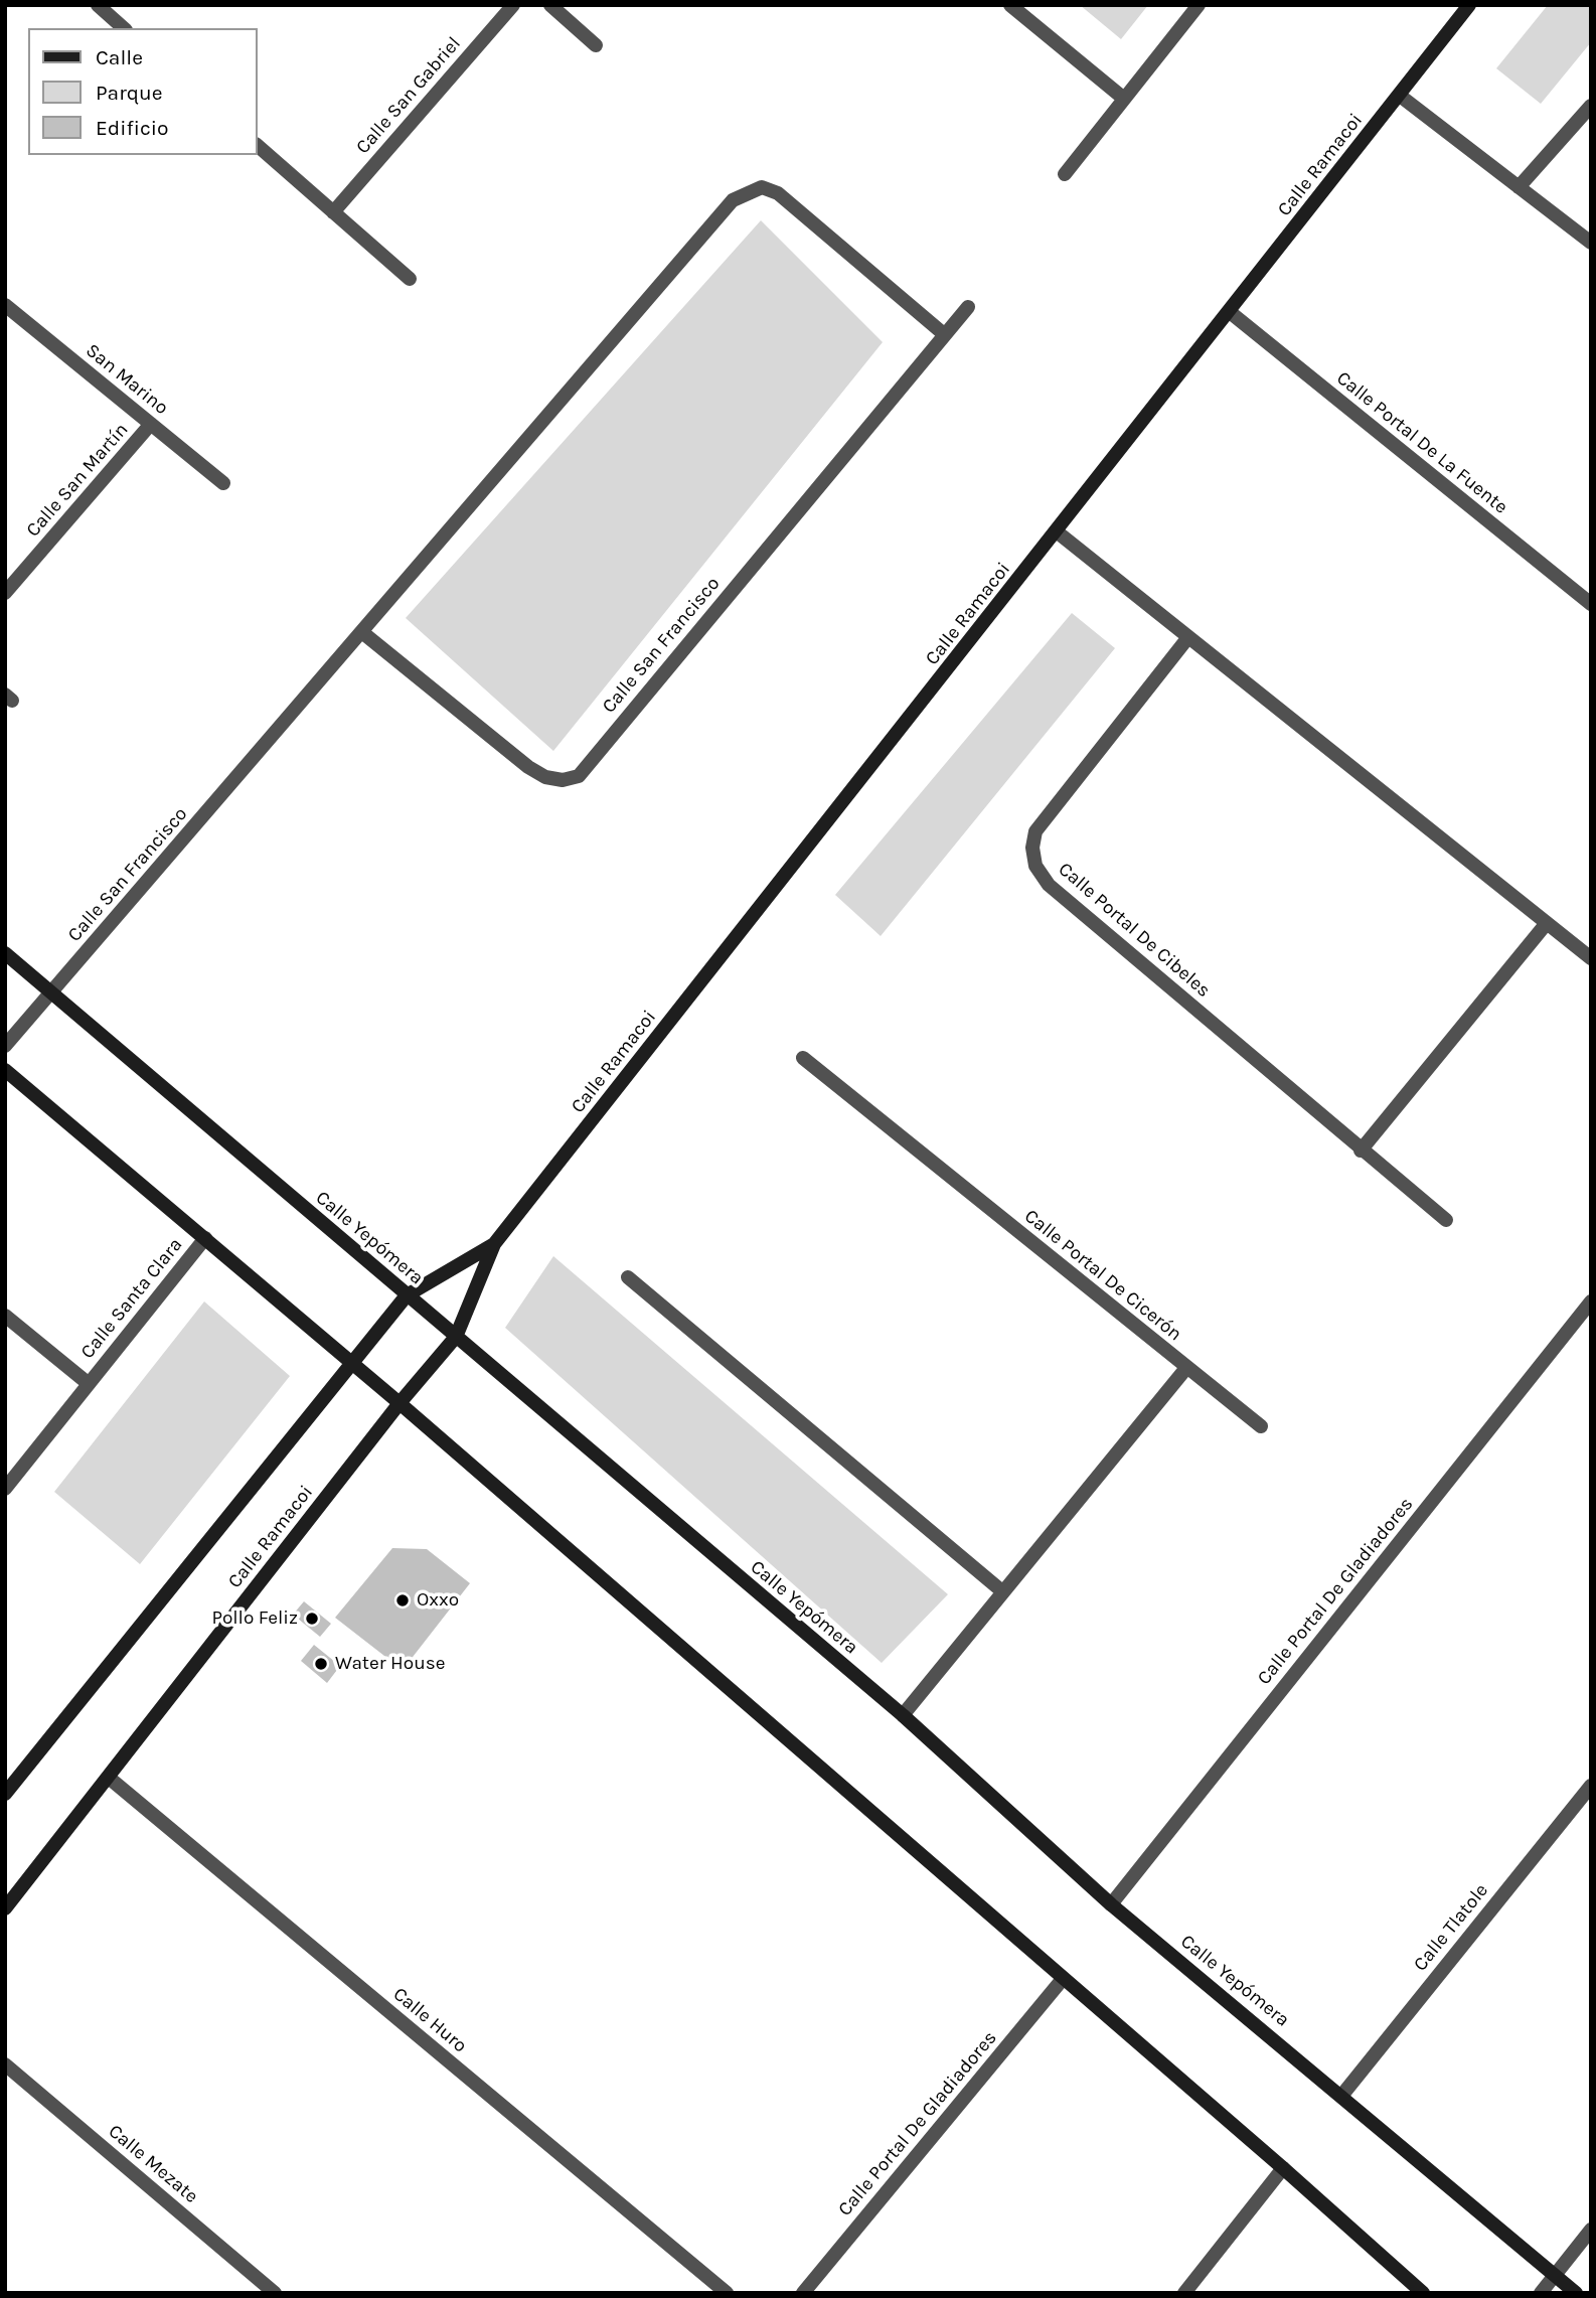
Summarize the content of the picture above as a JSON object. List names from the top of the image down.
{
  "streets": {
    "main road": ["Calle Ramacoi", "Calle Yepómera"],
    "street": [
      "Calle San Gabriel",
      "San Marino",
      "Calle Portal De La Fuente",
      "Calle San Martín",
      "Calle San Francisco",
      "Calle Portal De Cibeles",
      "Calle Portal De Cicerón",
      "Calle Santa Clara",
      "Calle Portal De Gladiadores",
      "Calle Tlatole",
      "Calle Huro",
      "Calle Mezate"
    ]
  },
  "crossings": [
    ["Calle Ramacoi", "Calle Portal De La Fuente"],
    ["Calle Ramacoi", "Calle Yepómera"],
    ["Calle Ramacoi", "Calle Huro"],
    ["San Marino", "Calle San Martín"],
    ["Calle San Francisco", "Calle Yepómera"],
    ["Calle Yepómera", "Calle Portal De Cicerón"],
    ["Calle Yepómera", "Calle Portal De Gladiadores"],
    ["Calle Yepómera", "Calle Tlatole"]
  ],
  "places": ["Oxxo", "Pollo Feliz", "Water House"],
  "legend": ["Calle", "Parque", "Edificio"]
}
